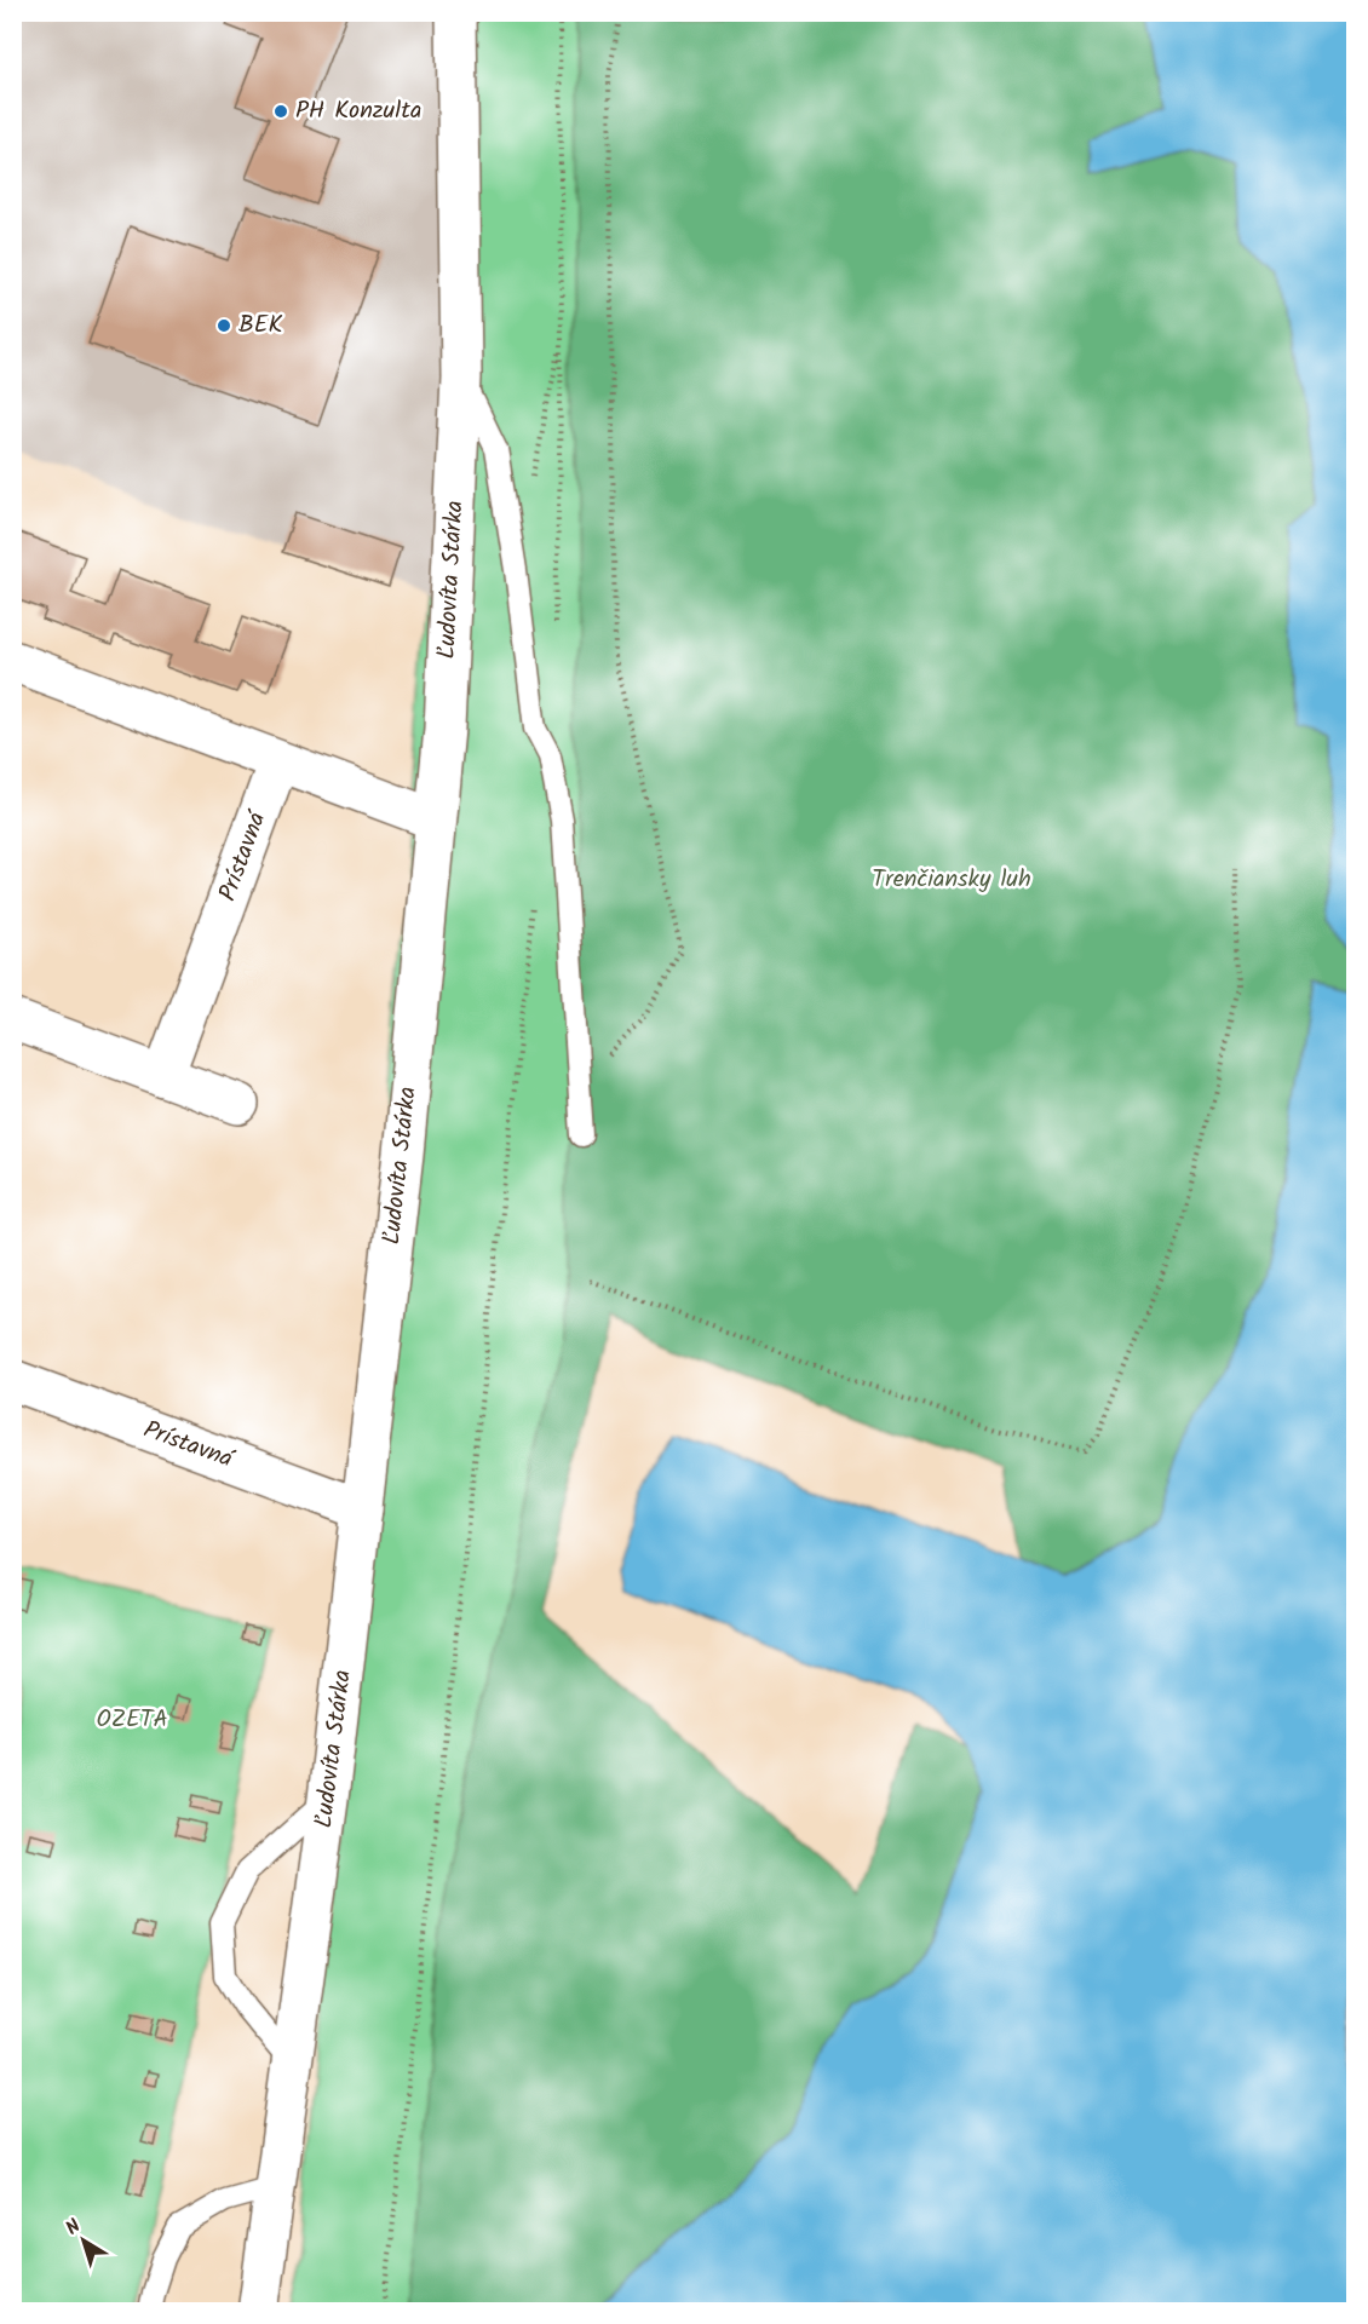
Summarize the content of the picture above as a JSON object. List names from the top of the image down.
{
  "streets": {
    "street": ["Ľudovíta Stárka", "Prístavná"]
  },
  "crossings": [
    ["Ľudovíta Stárka", "Prístavná"]
  ],
  "parks": ["Trenčiansky luh", "OZETA"],
  "places": ["PH Konzulta", "BEK"],
  "north": "top left"
}
